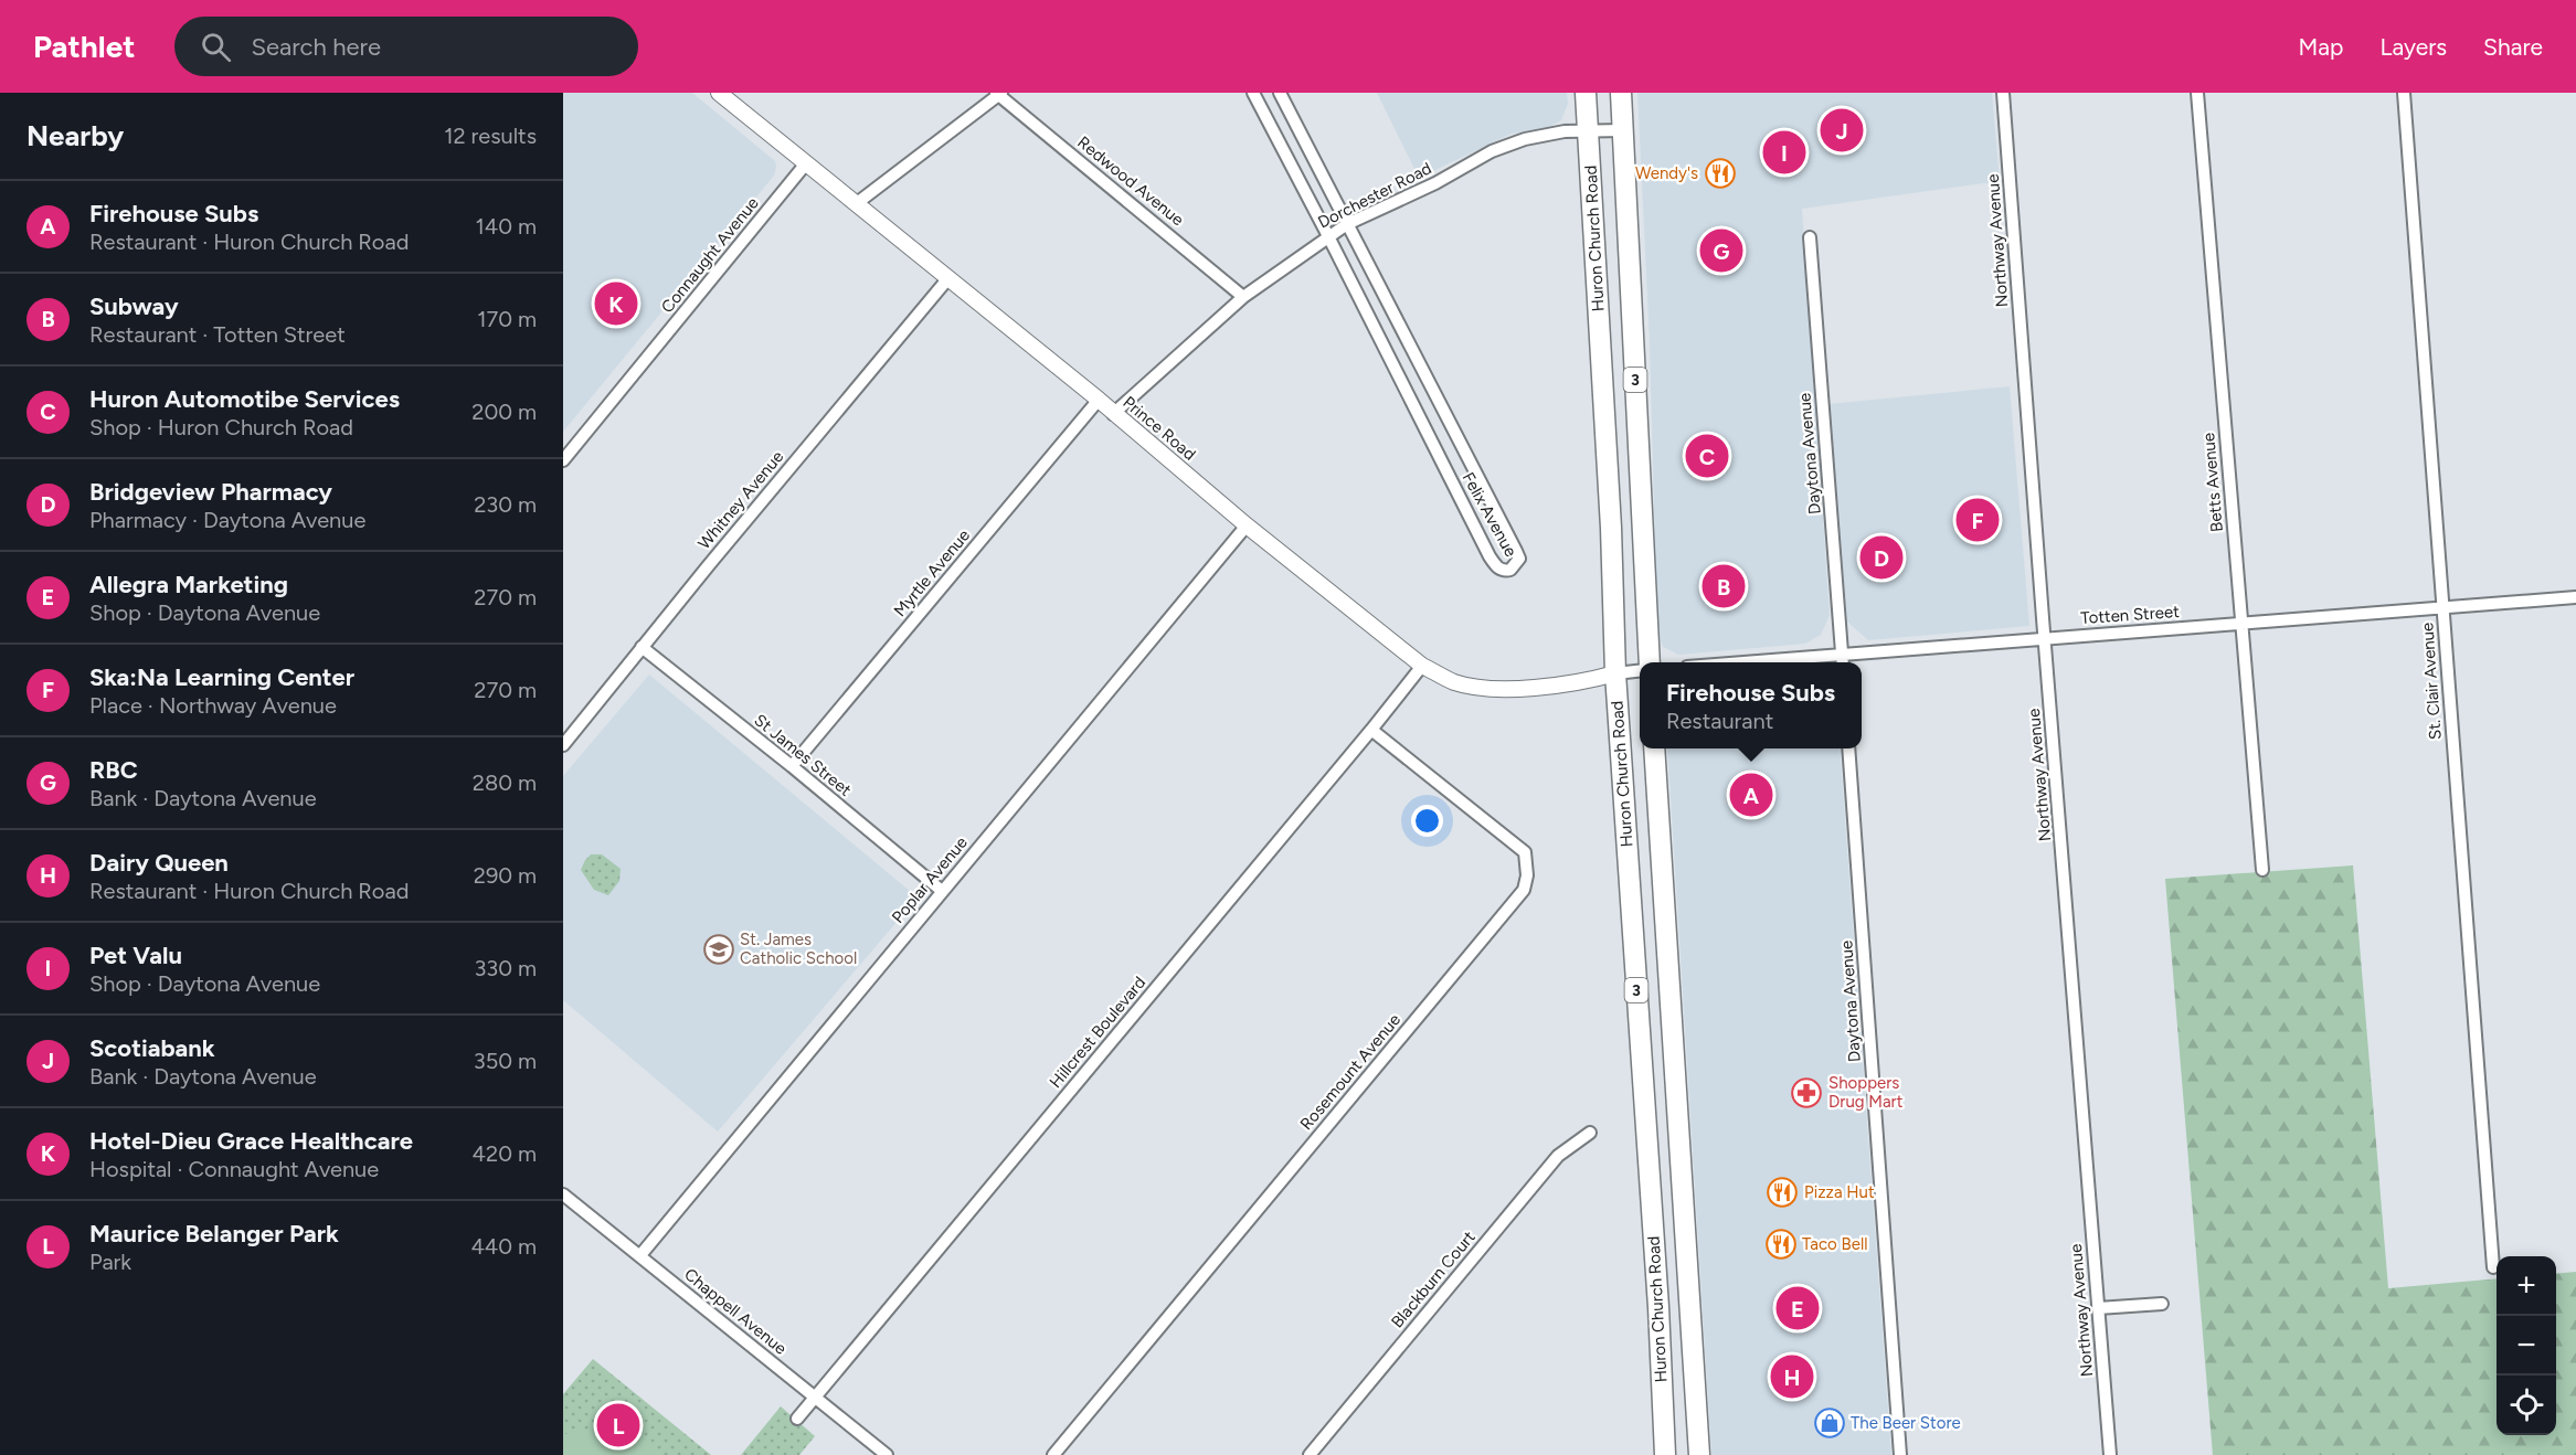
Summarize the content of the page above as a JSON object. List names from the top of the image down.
{
  "streets": {
    "highway": ["Huron Church Road", "3"],
    "street": [
      "Redwood Avenue",
      "Dorchester Road",
      "Northway Avenue",
      "Connaught Avenue",
      "Prince Road",
      "Daytona Avenue",
      "Betts Avenue",
      "Whitney Avenue",
      "Felix Avenue",
      "Myrtle Avenue",
      "Totten Street",
      "St. Clair Avenue",
      "St James Street",
      "Poplar Avenue",
      "Hillcrest Boulevard",
      "Rosemount Avenue",
      "Blackburn Court",
      "Chappell Avenue"
    ]
  },
  "crossings": [
    ["Redwood Avenue", "Dorchester Road"],
    ["Dorchester Road", "Huron Church Road"],
    ["Dorchester Road", "Prince Road"],
    ["Dorchester Road", "Felix Avenue"],
    ["Huron Church Road", "Prince Road"],
    ["Northway Avenue", "Totten Street"],
    ["Connaught Avenue", "Prince Road"],
    ["Prince Road", "Whitney Avenue"],
    ["Prince Road", "Myrtle Avenue"],
    ["Prince Road", "Poplar Avenue"],
    ["Prince Road", "Hillcrest Boulevard"],
    ["Daytona Avenue", "Totten Street"],
    ["Betts Avenue", "Totten Street"],
    ["Whitney Avenue", "St James Street"],
    ["Myrtle Avenue", "St James Street"],
    ["Totten Street", "St. Clair Avenue"],
    ["St James Street", "Poplar Avenue"],
    ["Poplar Avenue", "Chappell Avenue"],
    ["Hillcrest Boulevard", "Rosemount Avenue"],
    ["Hillcrest Boulevard", "Chappell Avenue"]
  ],
  "places": {
    "restaurant": ["Wendy's", "Pizza Hut", "Taco Bell"],
    "school or university": ["St. James Catholic School"],
    "pharmacy": ["Shoppers Drug Mart"],
    "shop": ["The Beer Store"]
  },
  "page": {
    "header": "Pathlet",
    "search": "Search here",
    "nav": ["Map", "Layers", "Share"],
    "heading": ["Nearby", "12 results"],
    "pins": [
      "J",
      "I",
      "G",
      "K",
      "C",
      "F",
      "D",
      "B",
      "A",
      "E",
      "H",
      "L"
    ],
    "list": [
      {
        "mark": "A",
        "name": "Firehouse Subs",
        "note": "Restaurant · Huron Church Road",
        "value": "140 m"
      },
      {
        "mark": "B",
        "name": "Subway",
        "note": "Restaurant · Totten Street",
        "value": "170 m"
      },
      {
        "mark": "C",
        "name": "Huron Automotibe Services",
        "note": "Shop · Huron Church Road",
        "value": "200 m"
      },
      {
        "mark": "D",
        "name": "Bridgeview Pharmacy",
        "note": "Pharmacy · Daytona Avenue",
        "value": "230 m"
      },
      {
        "mark": "E",
        "name": "Allegra Marketing",
        "note": "Shop · Daytona Avenue",
        "value": "270 m"
      },
      {
        "mark": "F",
        "name": "Ska:Na Learning Center",
        "note": "Place · Northway Avenue",
        "value": "270 m"
      },
      {
        "mark": "G",
        "name": "RBC",
        "note": "Bank · Daytona Avenue",
        "value": "280 m"
      },
      {
        "mark": "H",
        "name": "Dairy Queen",
        "note": "Restaurant · Huron Church Road",
        "value": "290 m"
      },
      {
        "mark": "I",
        "name": "Pet Valu",
        "note": "Shop · Daytona Avenue",
        "value": "330 m"
      },
      {
        "mark": "J",
        "name": "Scotiabank",
        "note": "Bank · Daytona Avenue",
        "value": "350 m"
      },
      {
        "mark": "K",
        "name": "Hotel-Dieu Grace Healthcare",
        "note": "Hospital · Connaught Avenue",
        "value": "420 m"
      },
      {
        "mark": "L",
        "name": "Maurice Belanger Park",
        "note": "Park",
        "value": "440 m"
      }
    ],
    "popup": ["Firehouse Subs", "Restaurant"],
    "map_buttons": ["+", "−"]
  }
}
